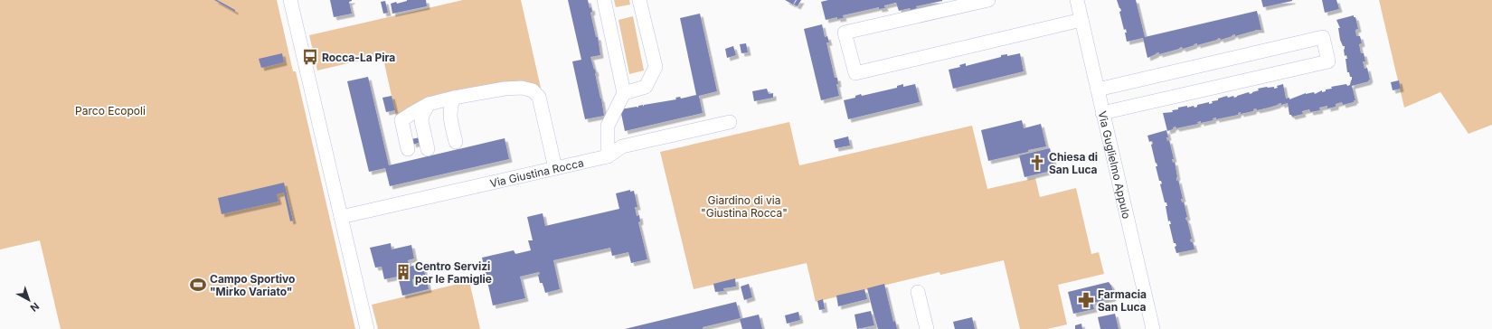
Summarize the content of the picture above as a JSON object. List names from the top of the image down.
{
  "streets": {
    "street": ["Via Guglielmo Appulo", "Via Giustina Rocca"]
  },
  "parks": ["Parco Ecopoli", "Giardino di via \"Giustina Rocca\""],
  "places": {
    "bus stop": ["Rocca-La Pira"],
    "church": ["Chiesa di San Luca"],
    "building": ["Centro Servizi per le Famiglie"],
    "sports": ["Campo Sportivo \"Mirko Variato\""],
    "pharmacy": ["Farmacia San Luca"]
  },
  "north": "bottom right"
}
